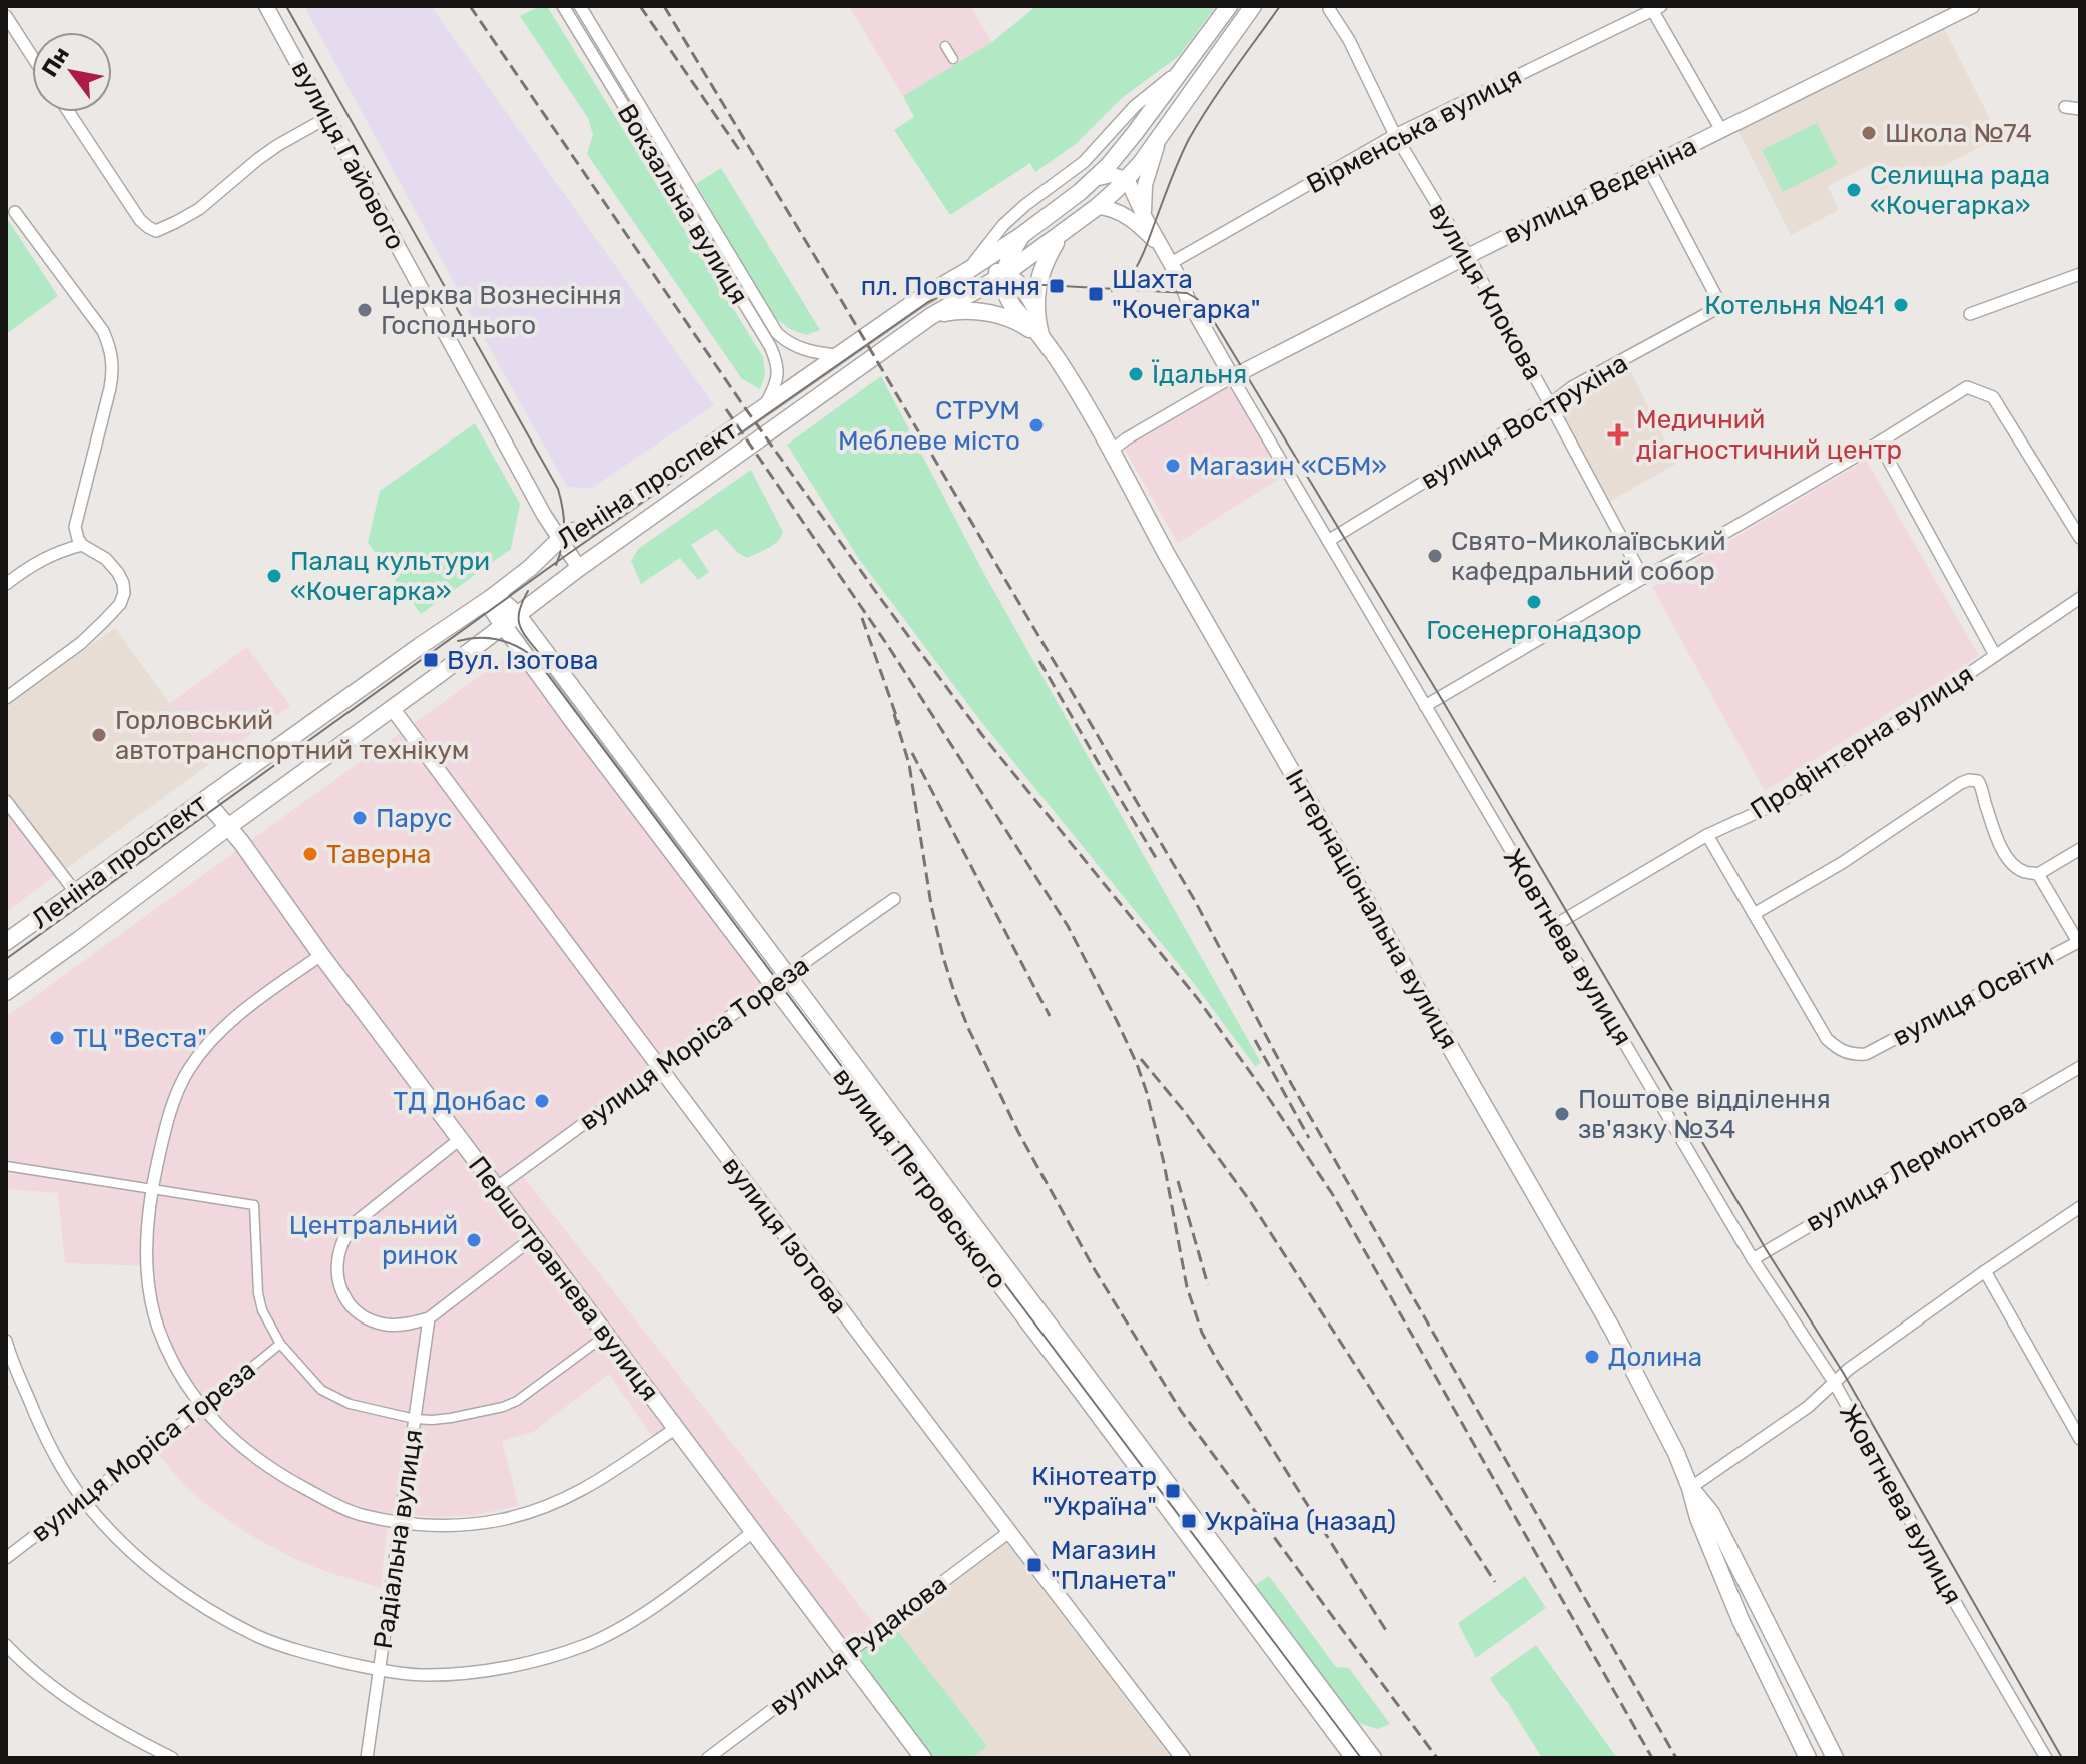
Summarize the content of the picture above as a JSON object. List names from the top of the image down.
{
  "streets": {
    "main road": [
      "Леніна проспект",
      "Інтернаціональна вулиця",
      "вулиця Петровського",
      "Першотравнева вулиця"
    ],
    "street": [
      "Вірменська вулиця",
      "вулиця Гайового",
      "вулиця Веденіна",
      "Вокзальна вулиця",
      "вулиця Клокова",
      "вулиця Вострухіна",
      "Профінтерна вулиця",
      "Жовтнева вулиця",
      "вулиця Освіти",
      "вулиця Моріса Тореза",
      "вулиця Лермонтова",
      "вулиця Ізотова",
      "Радіальна вулиця",
      "вулиця Рудакова"
    ]
  },
  "crossings": [
    ["Вірменська вулиця", "вулиця Клокова"],
    ["Вірменська вулиця", "Жовтнева вулиця"],
    ["вулиця Веденіна", "вулиця Клокова"],
    ["вулиця Веденіна", "вулиця Вострухіна"],
    ["вулиця Веденіна", "Жовтнева вулиця"],
    ["Вокзальна вулиця", "Леніна проспект"],
    ["вулиця Клокова", "вулиця Вострухіна"],
    ["вулиця Вострухіна", "Жовтнева вулиця"],
    ["Леніна проспект", "Інтернаціональна вулиця"],
    ["Леніна проспект", "Жовтнева вулиця"],
    ["Леніна проспект", "вулиця Петровського"],
    ["Леніна проспект", "вулиця Ізотова"],
    ["Леніна проспект", "Першотравнева вулиця"],
    ["Профінтерна вулиця", "Жовтнева вулиця"],
    ["Жовтнева вулиця", "вулиця Лермонтова"],
    ["вулиця Моріса Тореза", "вулиця Петровського"],
    ["вулиця Моріса Тореза", "вулиця Ізотова"],
    ["вулиця Моріса Тореза", "Першотравнева вулиця"],
    ["вулиця Ізотова", "вулиця Рудакова"],
    ["Першотравнева вулиця", "вулиця Рудакова"]
  ],
  "places": {
    "other": [
      "Школа №74",
      "Селищна рада «Кочегарка»",
      "Котельня №41",
      "Церква Вознесіння Господнього",
      "Їдальня",
      "СТРУМ Меблеве місто",
      "Магазин «СБМ»",
      "Свято-Миколаївський кафедральний собор",
      "Палац культури «Кочегарка»",
      "Госенергонадзор",
      "Горловський автотранспортний технікум",
      "Парус",
      "Таверна",
      "ТЦ \"Веста\"",
      "ТД Донбас",
      "Поштове відділення зв'язку №34",
      "Центральний ринок",
      "Долина"
    ],
    "transit": [
      "пл. Повстання",
      "Шахта \"Кочегарка\"",
      "Вул. Ізотова",
      "Кінотеатр \"Україна\"",
      "Україна (назад)",
      "Магазин \"Планета\""
    ],
    "health": ["Медичний діагностичний центр"]
  },
  "north": "top left"
}
